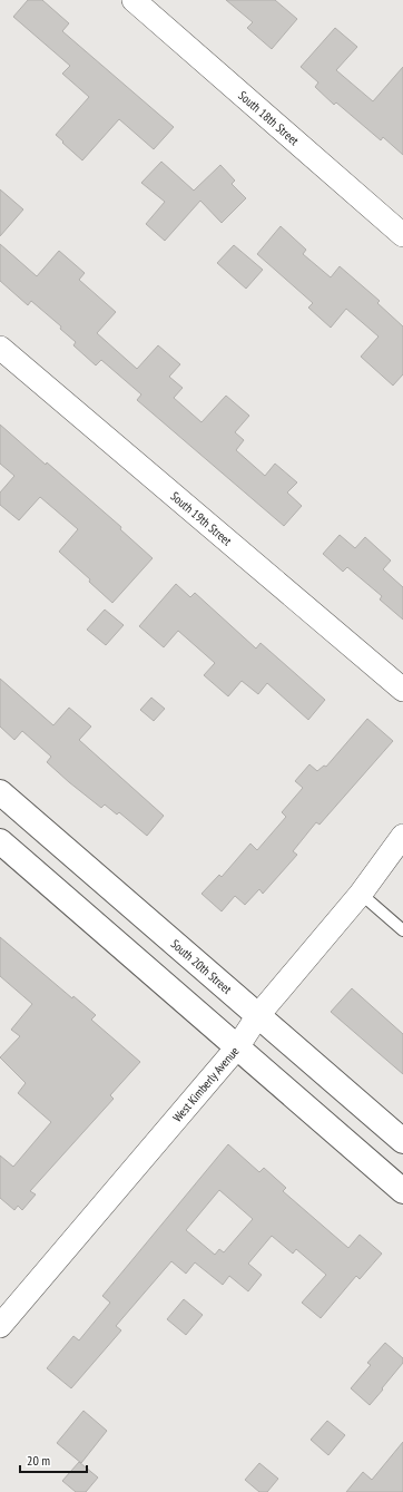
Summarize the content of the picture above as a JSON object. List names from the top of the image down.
{
  "streets": {
    "street": [
      "South 18th Street",
      "South 19th Street",
      "South 20th Street",
      "West Kimberly Avenue"
    ]
  },
  "crossings": [
    ["South 20th Street", "West Kimberly Avenue"]
  ],
  "scale_bar": "20 m"
}
